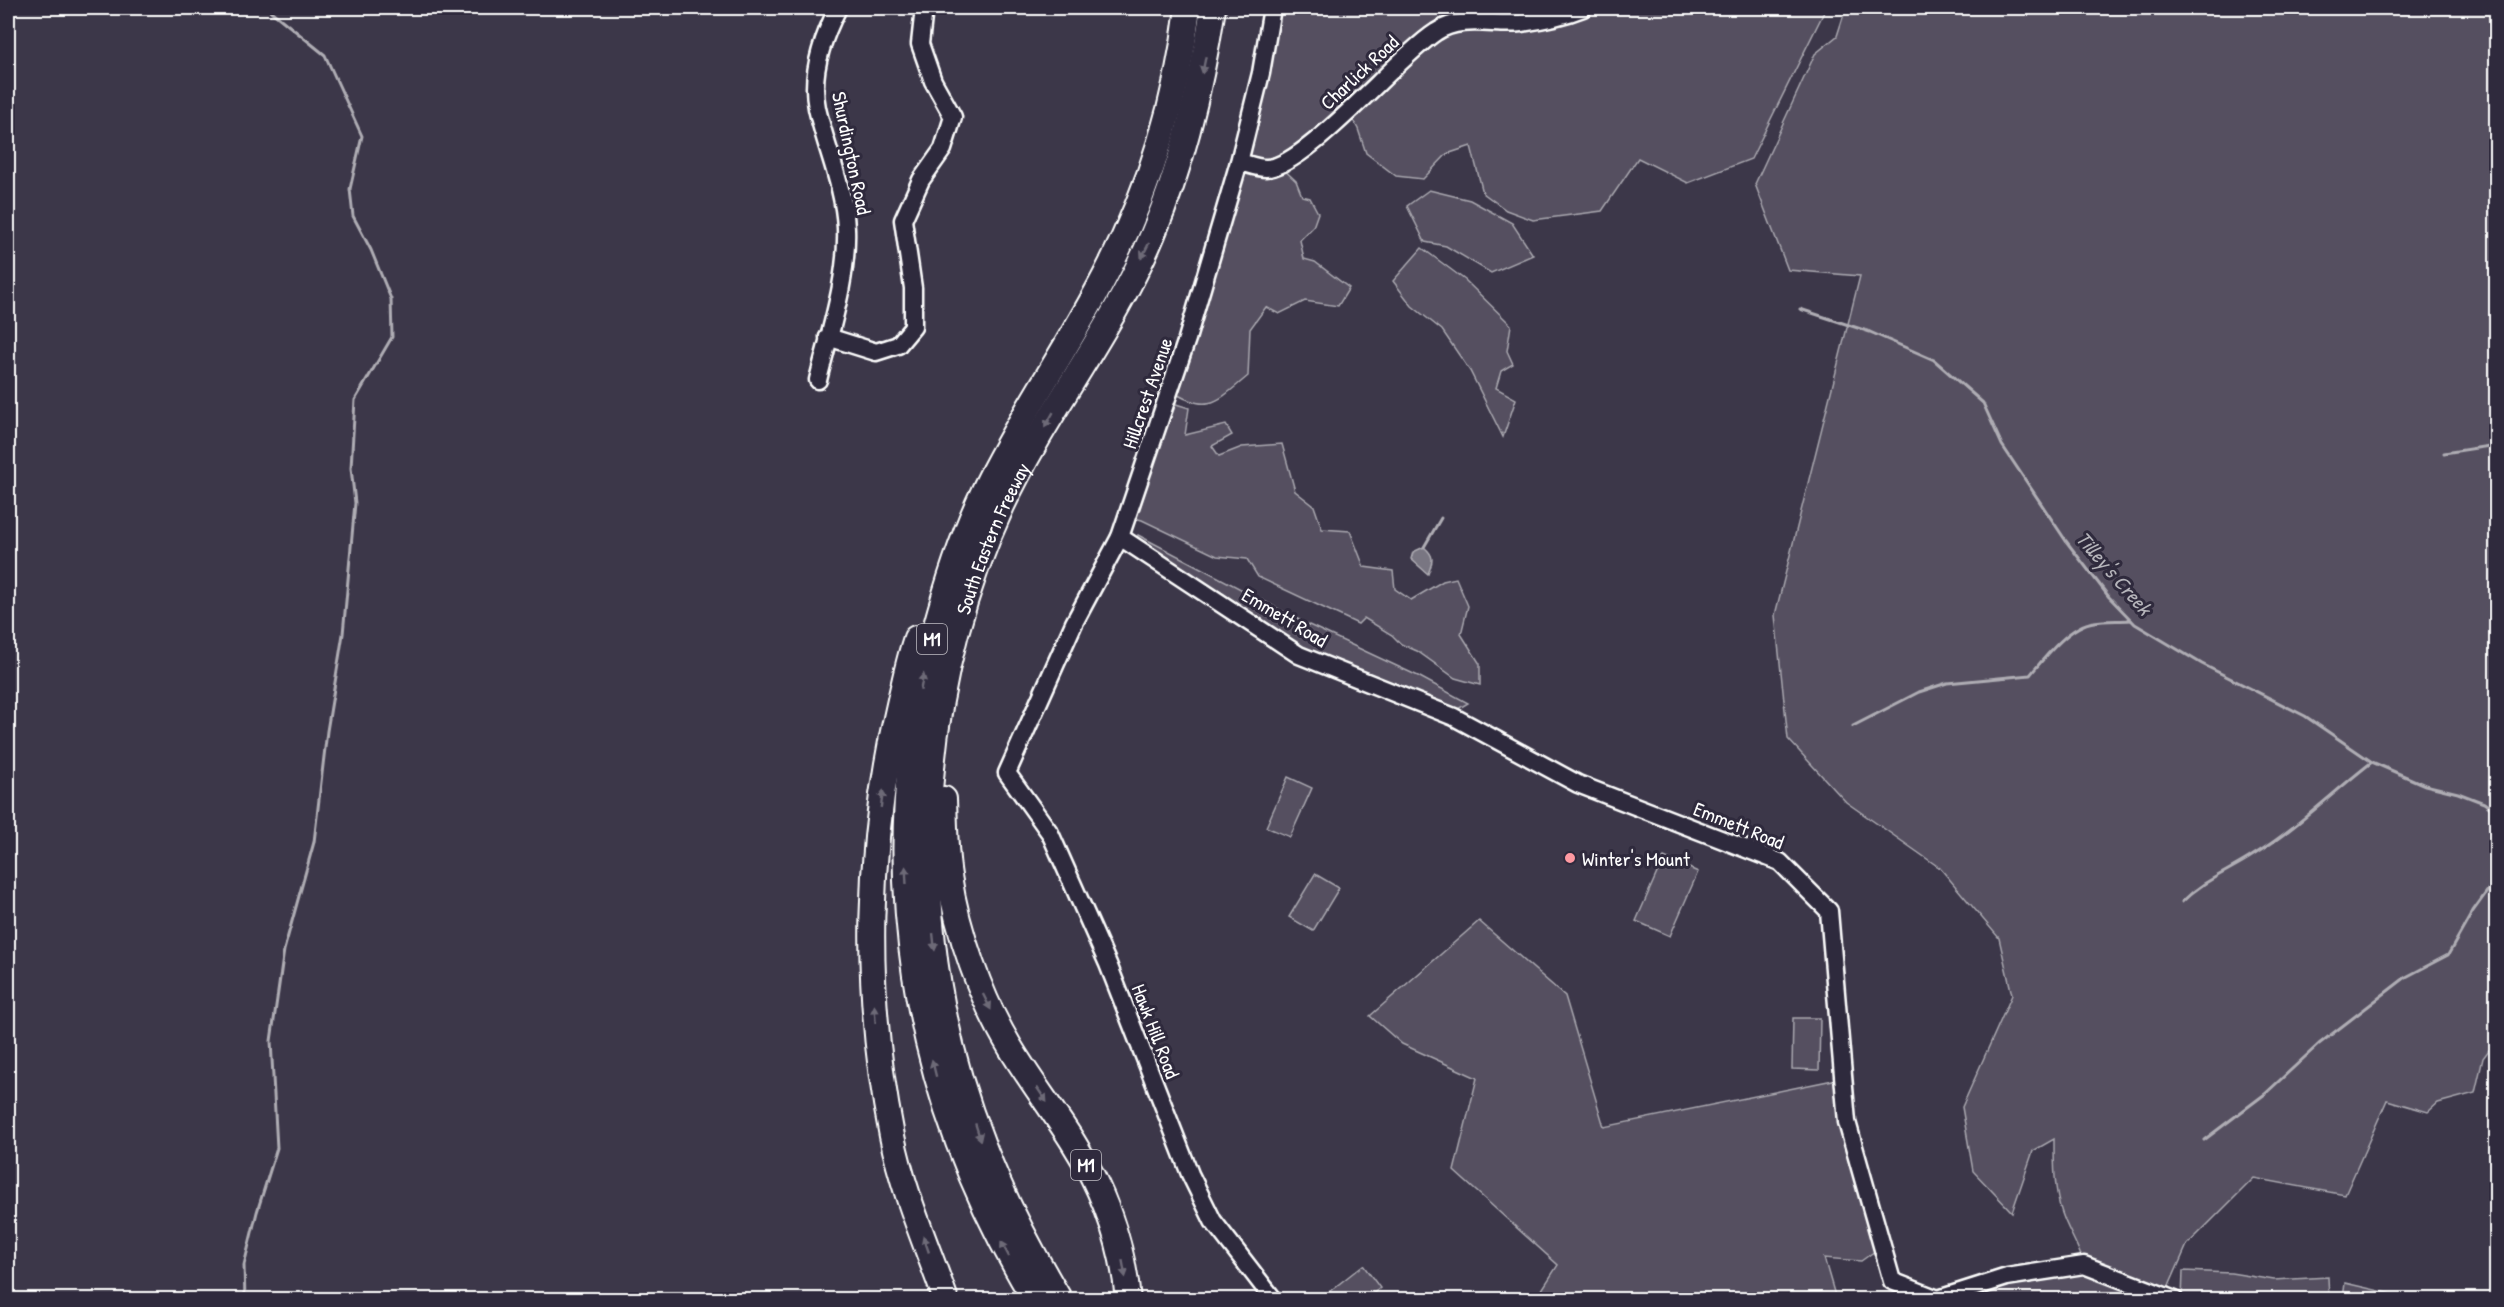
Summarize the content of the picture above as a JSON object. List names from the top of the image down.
{
  "streets": {
    "highway": ["South Eastern Freeway", "M1"],
    "street": [
      "Charlick Road",
      "Shurdington Road",
      "Hillcrest Avenue",
      "Emmett Road",
      "Hawk Hill Road"
    ]
  },
  "crossings": [
    ["Charlick Road", "Hillcrest Avenue"],
    ["Hillcrest Avenue", "Emmett Road"],
    ["Hillcrest Avenue", "Hawk Hill Road"],
    ["South Eastern Freeway", "M1"]
  ],
  "water": ["Tilley's Creek"],
  "places": ["Winter's Mount"]
}
